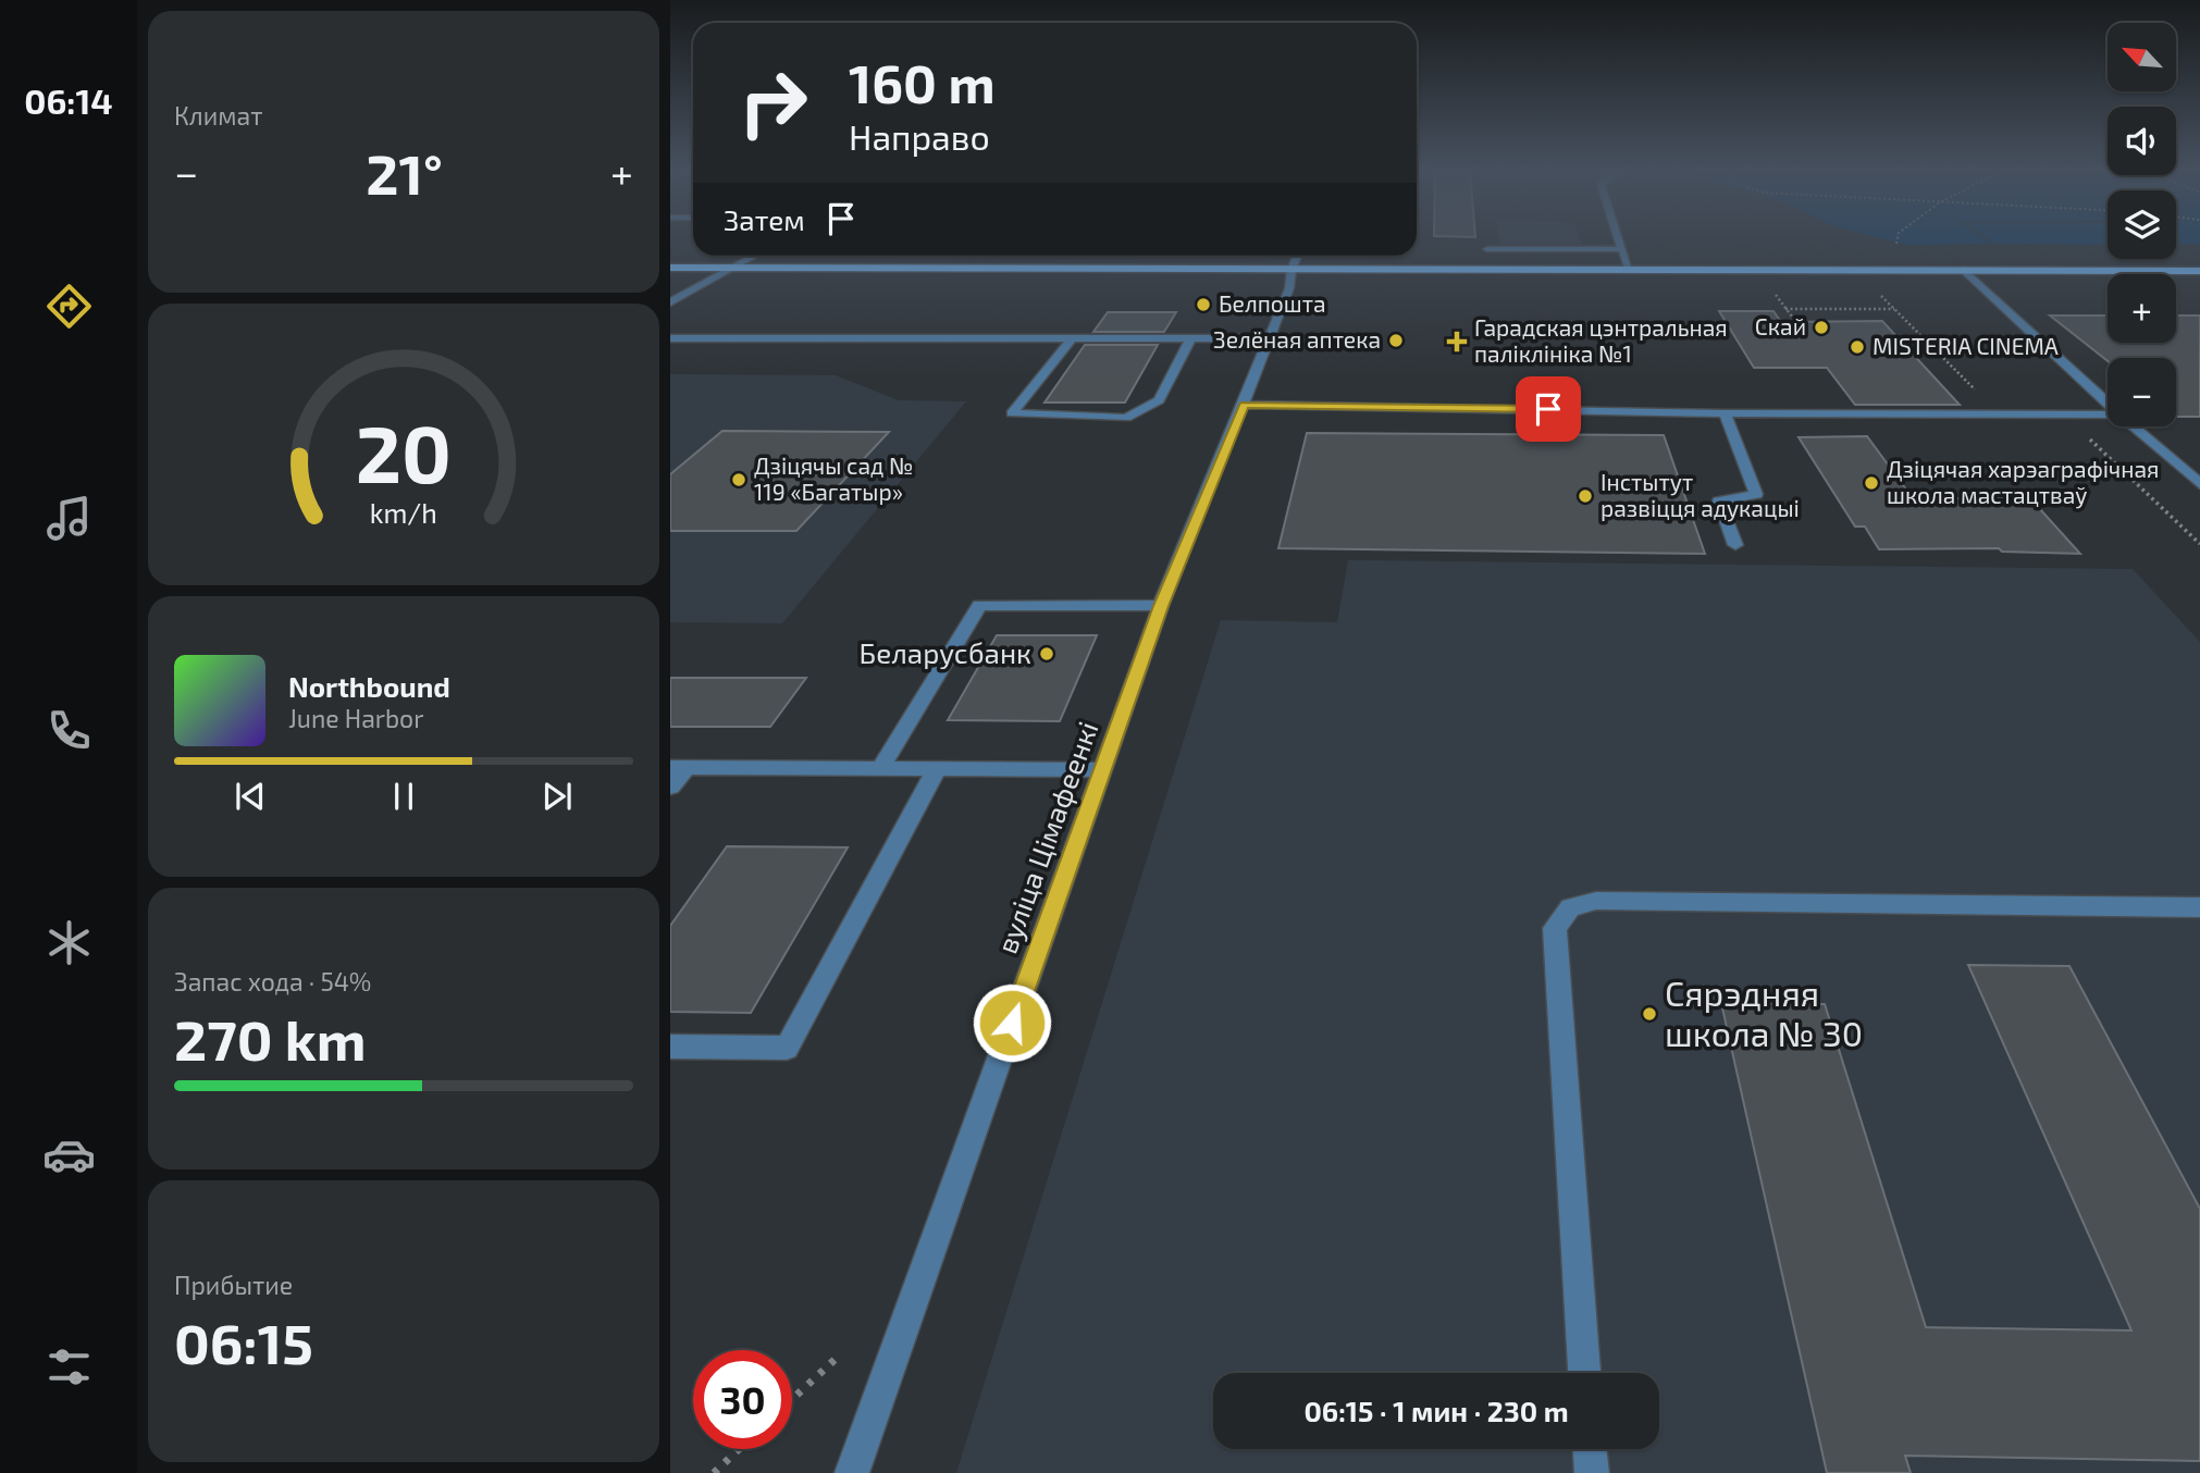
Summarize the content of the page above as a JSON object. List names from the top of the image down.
{
  "streets": {
    "street": ["вуліца Цімафеенкі"]
  },
  "places": {
    "other": [
      "Белпошта",
      "Скай",
      "Зелёная аптека",
      "MISTERIA CINEMA",
      "Дзіцячы сад № 119 «Багатыр»",
      "Дзіцячая харэаграфічная школа мастацтваў",
      "Інстытут развіцця адукацыі",
      "Беларусбанк",
      "Сярэдняя школа № 30"
    ],
    "health": ["Гарадская цэнтральная паліклініка №1"]
  },
  "north": "top left",
  "page": {
    "tabs": "06:14",
    "tile": [
      "Климат",
      ["Запас хода · 54%", "270 km"],
      ["Прибытие", "06:15"]
    ],
    "map_buttons": ["+", "−"],
    "turn": ["160 m", "Направо"],
    "heat": ["−", "21°", "+"],
    "then": "Затем",
    "song": ["Northbound", "June Harbor"],
    "limit": "30",
    "trip": "06:15 · 1 мин · 230 m",
    "gauge": ["20", "km/h"]
  }
}
